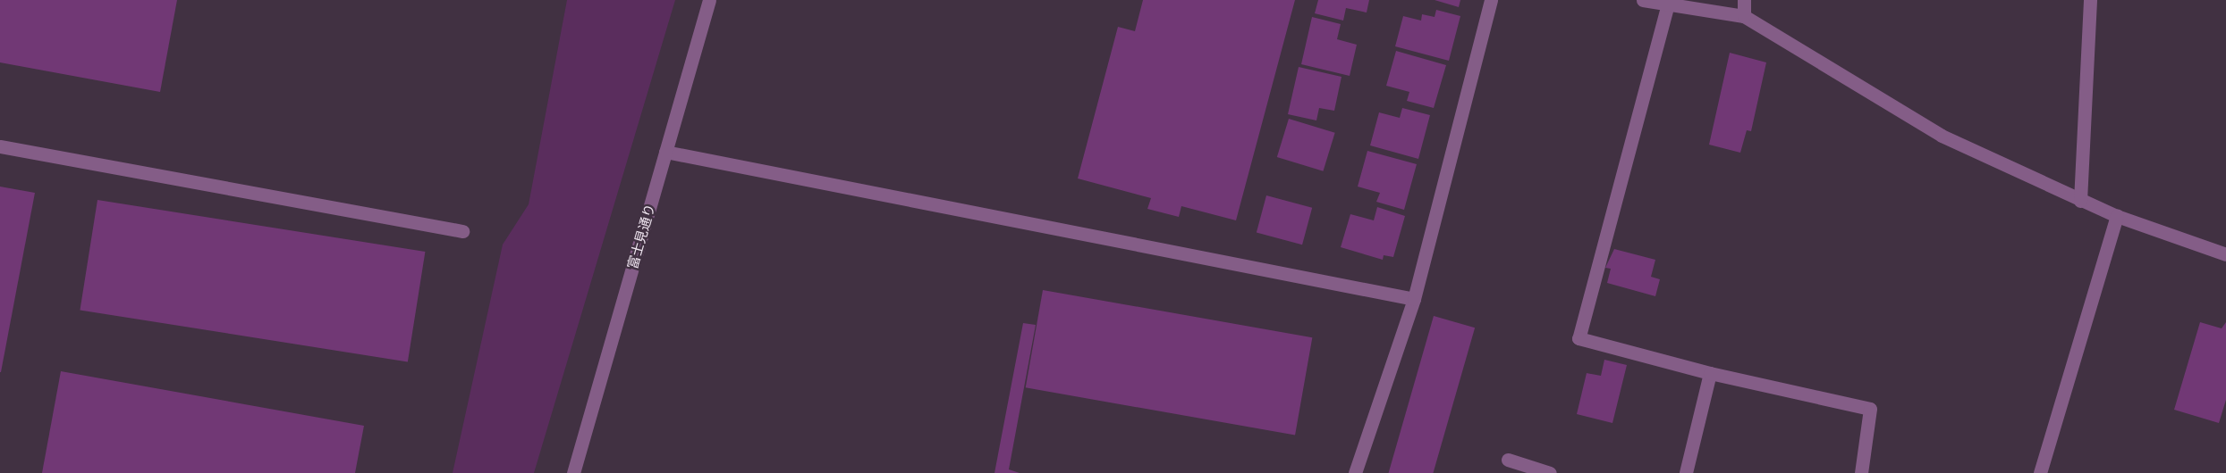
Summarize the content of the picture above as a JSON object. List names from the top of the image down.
{
  "streets": {
    "street": ["富士見通り"]
  }
}
